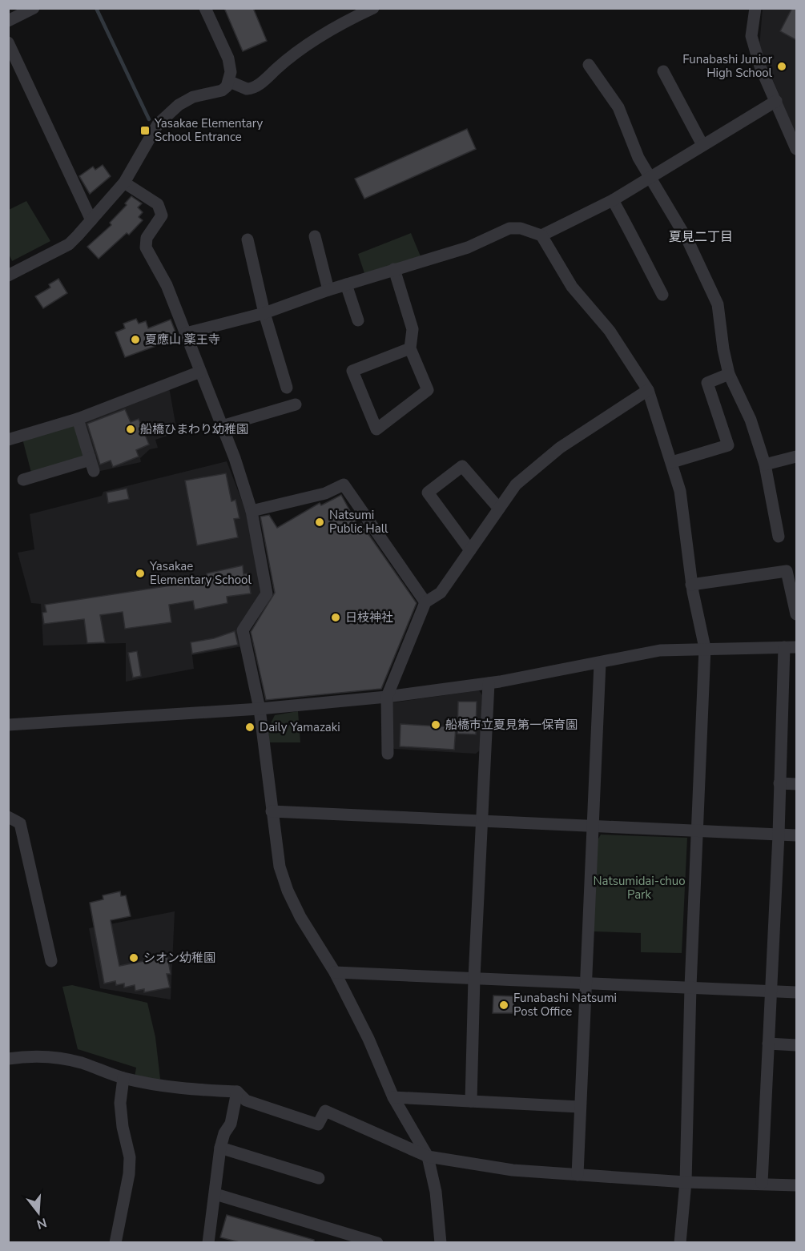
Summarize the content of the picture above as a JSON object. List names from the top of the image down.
{
  "districts": ["夏見二丁目"],
  "parks": ["Natsumidai-chuo Park"],
  "places": {
    "other": [
      "Funabashi Junior High School",
      "夏應山 薬王寺",
      "船橋ひまわり幼稚園",
      "Natsumi Public Hall",
      "Yasakae Elementary School",
      "日枝神社",
      "船橋市立夏見第一保育園",
      "Daily Yamazaki",
      "シオン幼稚園",
      "Funabashi Natsumi Post Office"
    ],
    "transit": ["Yasakae Elementary School Entrance"]
  },
  "north": "bottom"
}
